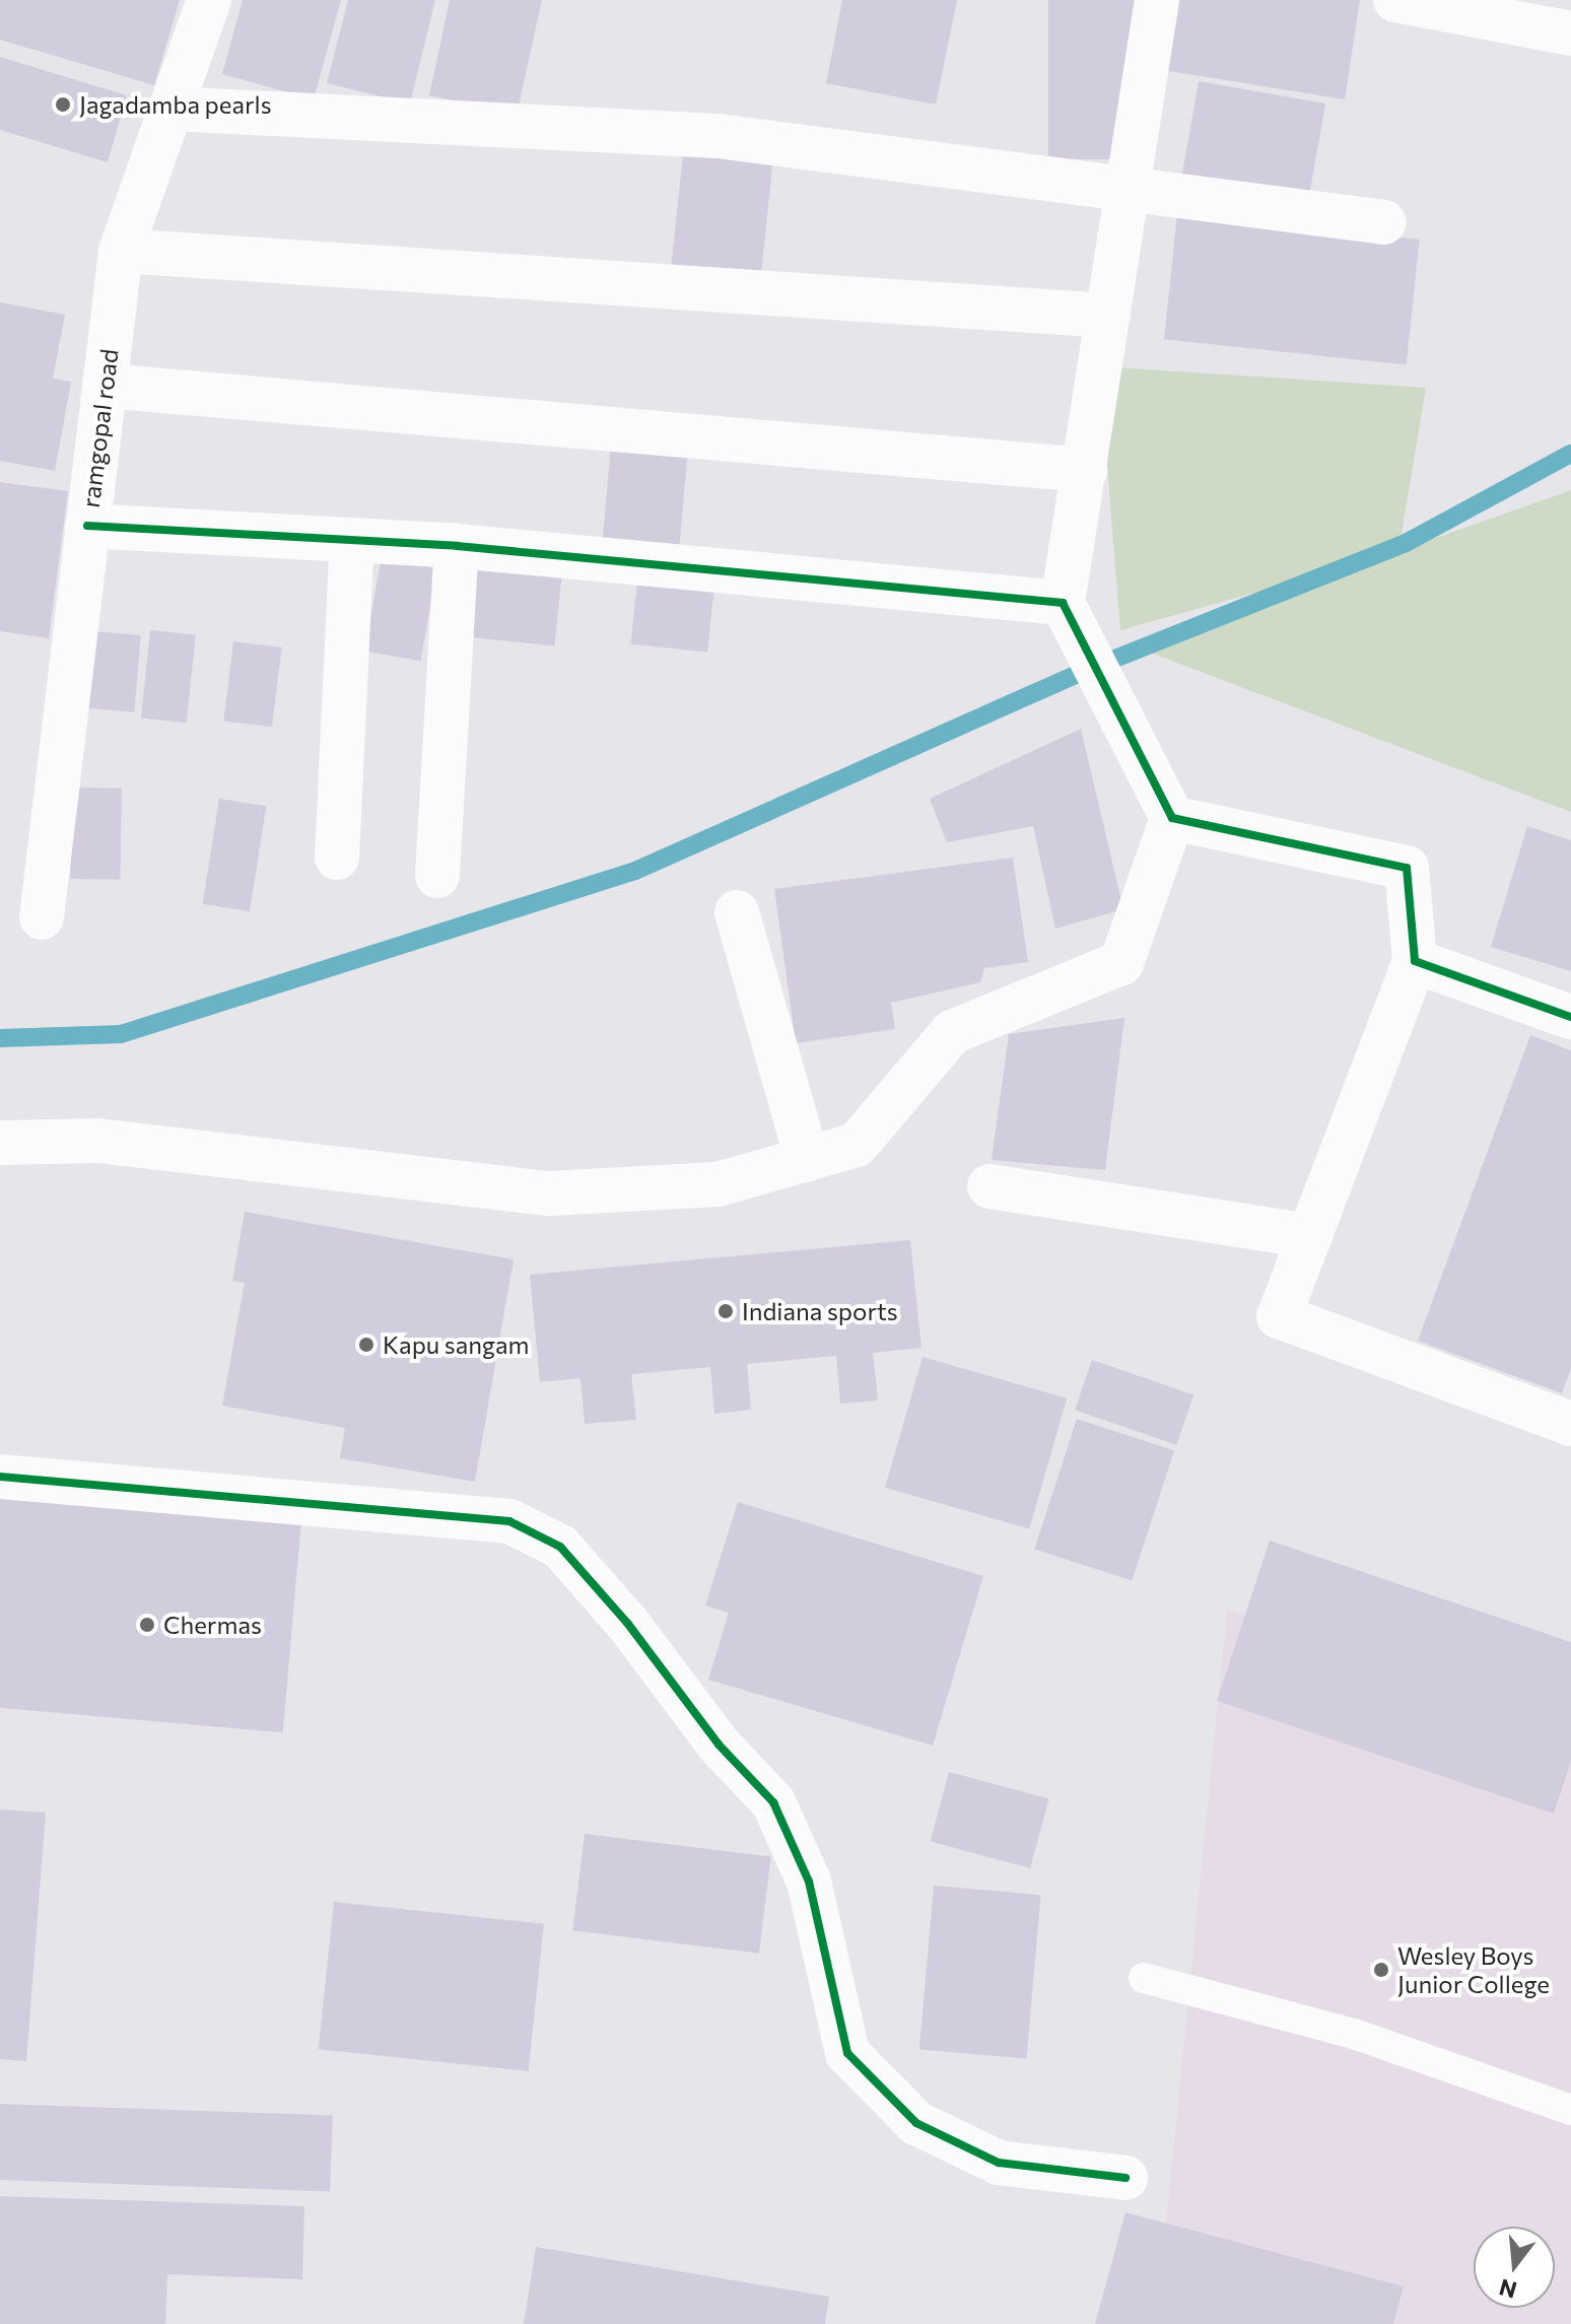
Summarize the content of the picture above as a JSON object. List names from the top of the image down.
{
  "streets": {
    "street": ["ramgopal road"]
  },
  "places": [
    "Jagadamba pearls",
    "Indiana sports",
    "Kapu sangam",
    "Chermas",
    "Wesley Boys Junior College"
  ],
  "north": "bottom"
}
